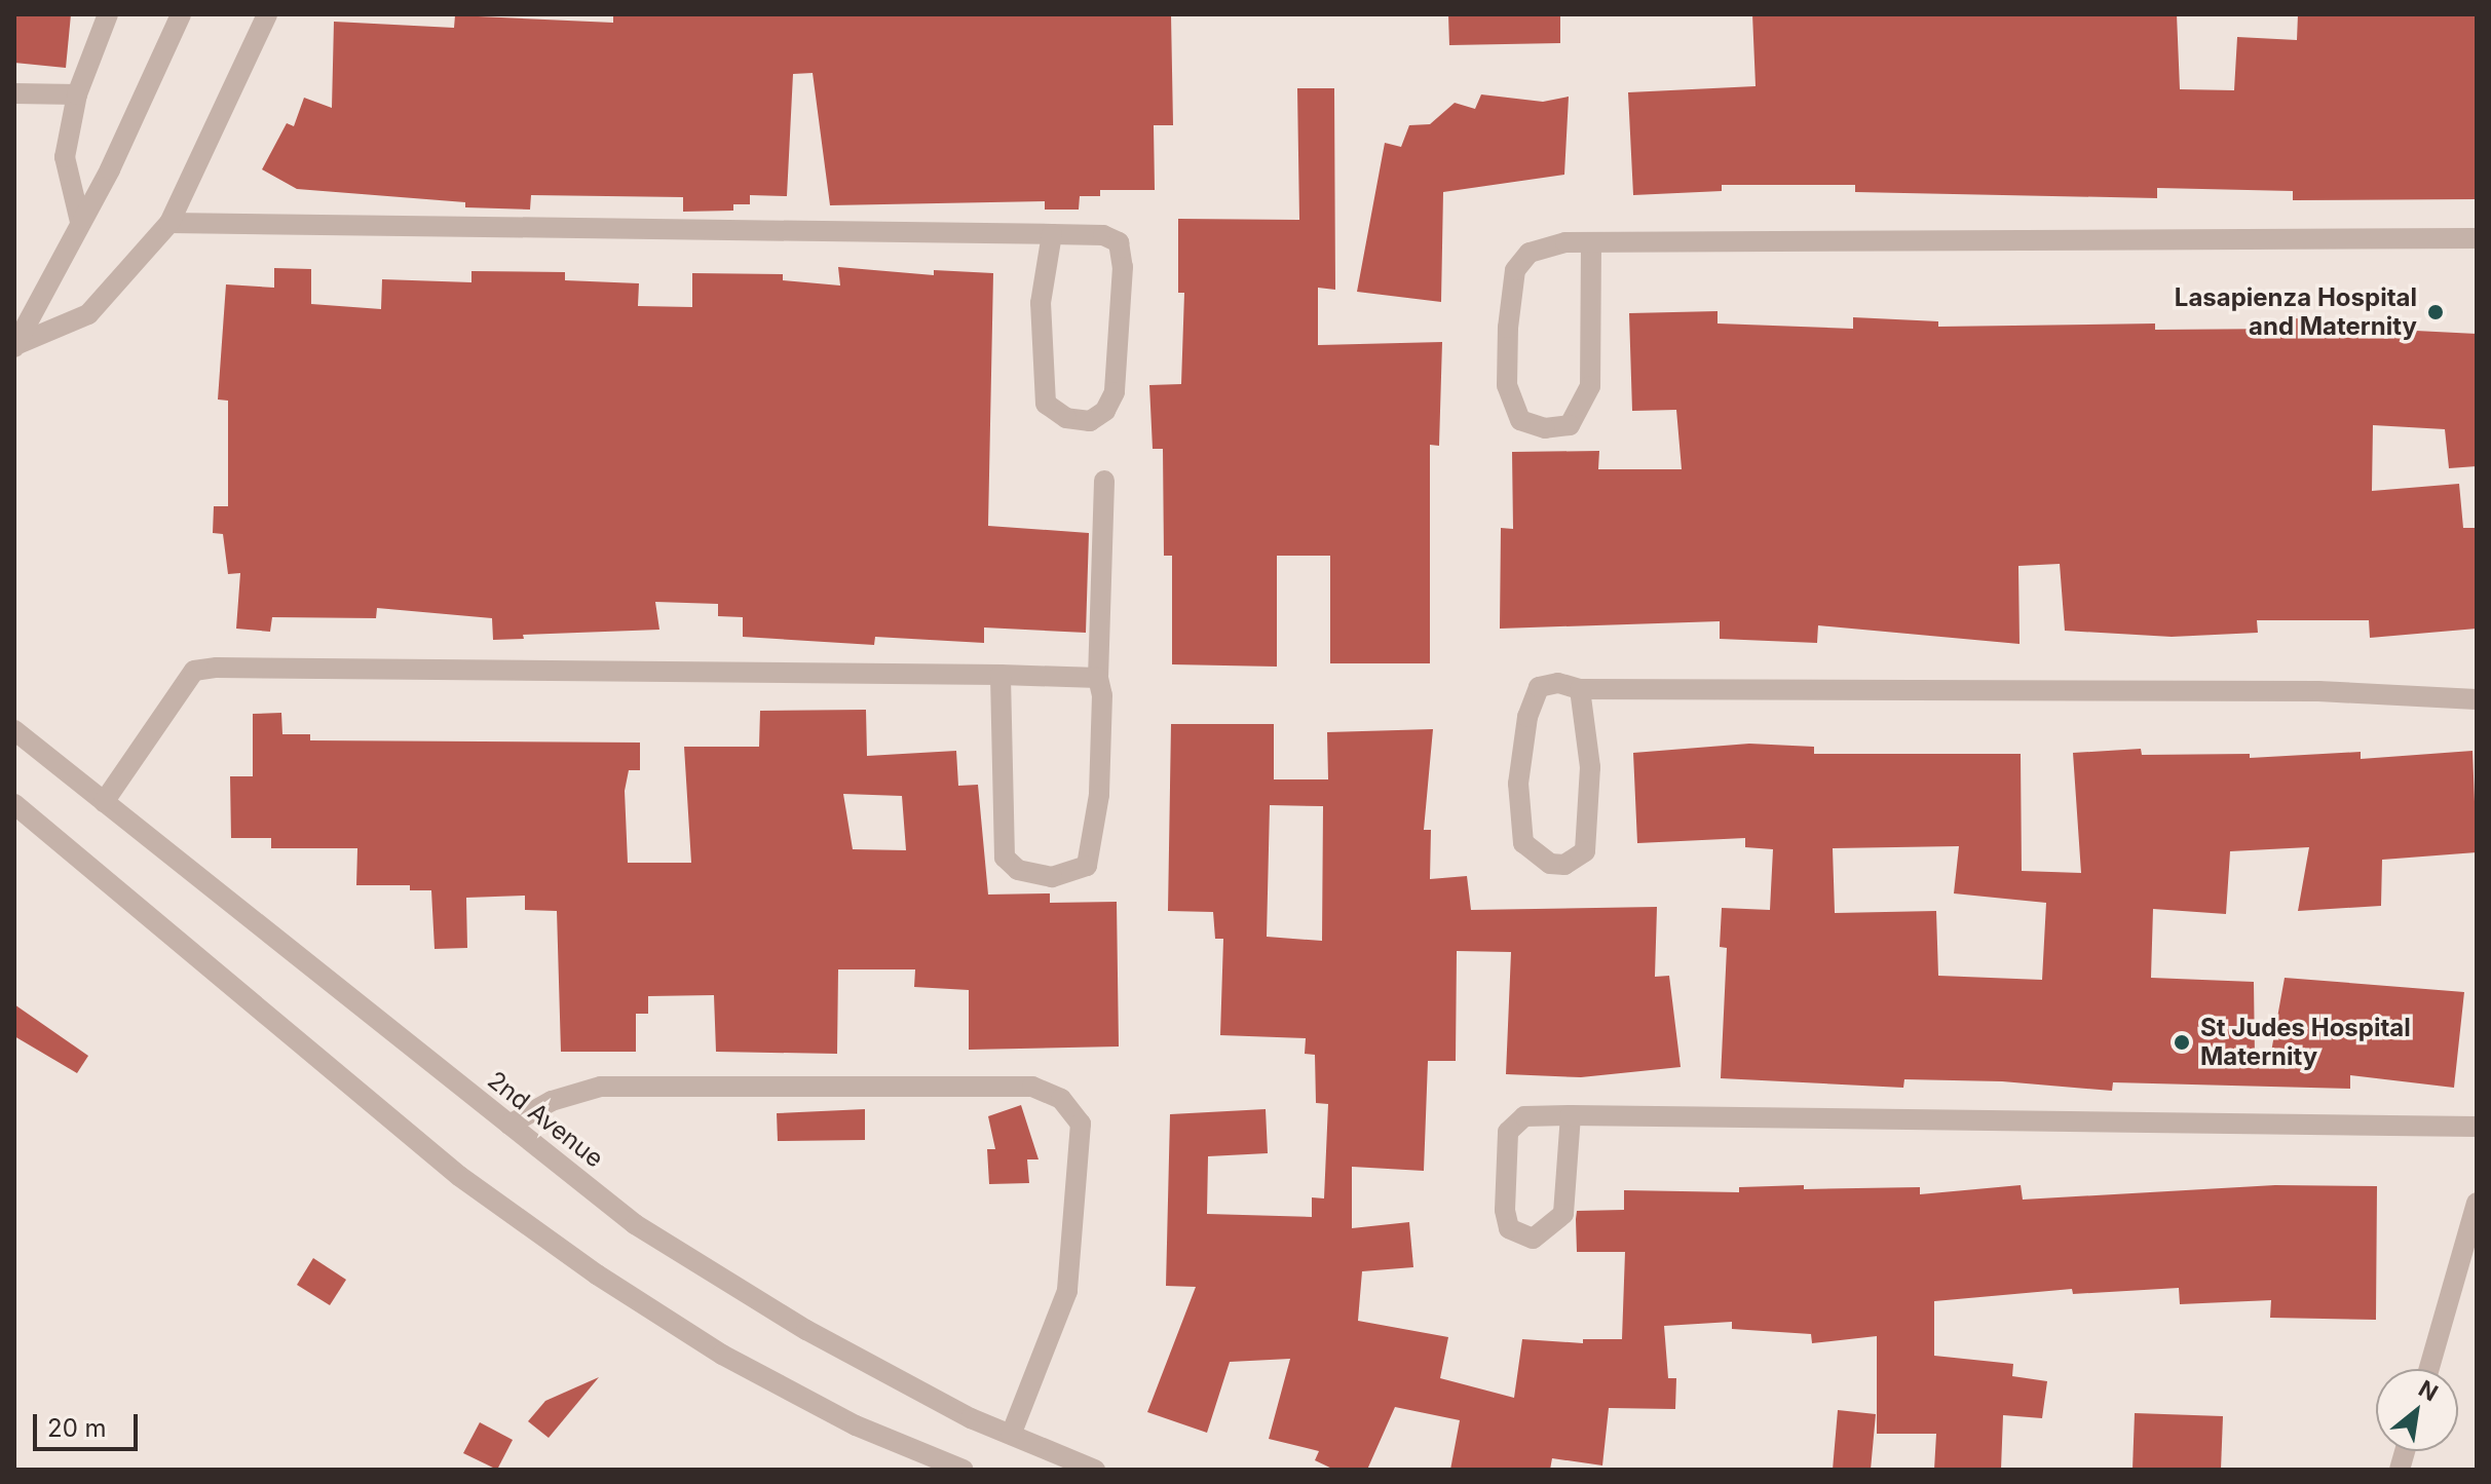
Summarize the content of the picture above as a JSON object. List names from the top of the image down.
{
  "streets": {
    "street": ["2nd Avenue"]
  },
  "places": ["Lasapienza Hospital and Maternity", "St Judes Hospital Maternity"],
  "scale_bar": "20 m",
  "north": "top right"
}
